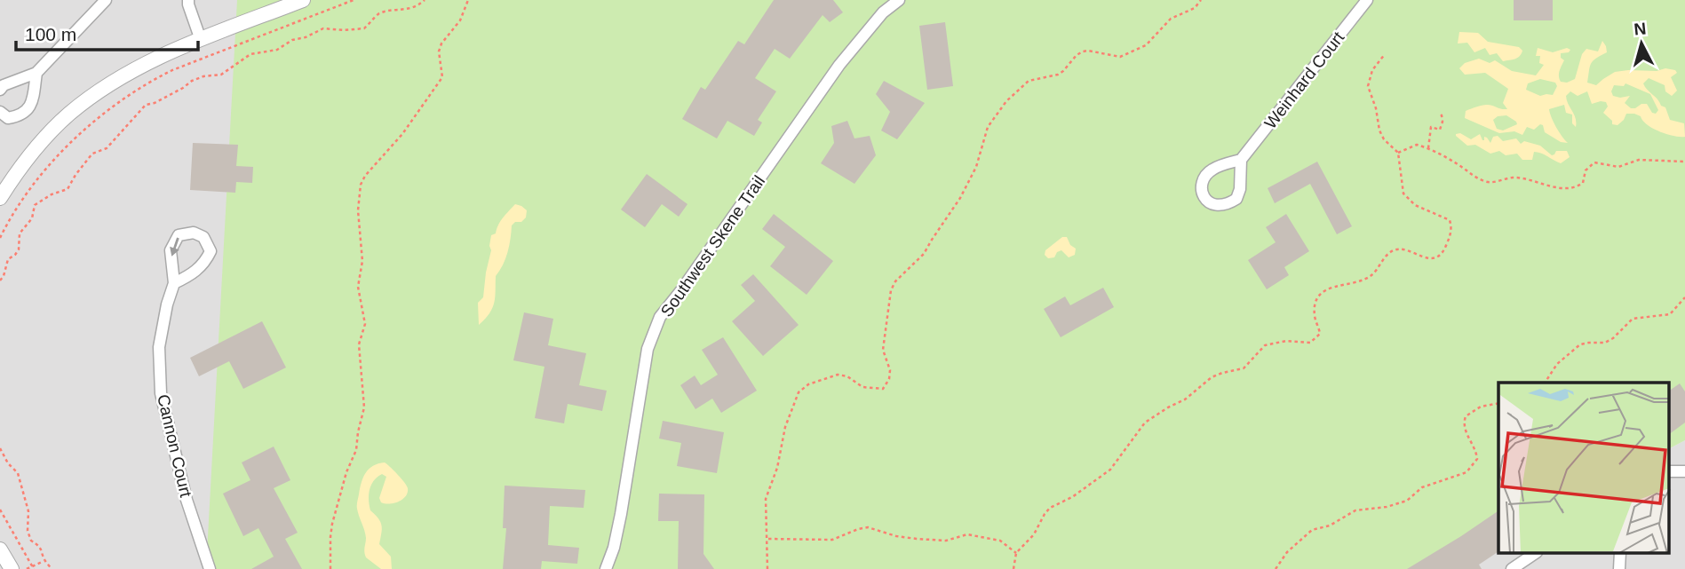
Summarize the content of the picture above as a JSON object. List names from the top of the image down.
{
  "streets": {
    "street": ["Weinhard Court", "Southwest Skene Trail", "Cannon Court"]
  },
  "scale_bar": "100 m",
  "north": "top"
}
